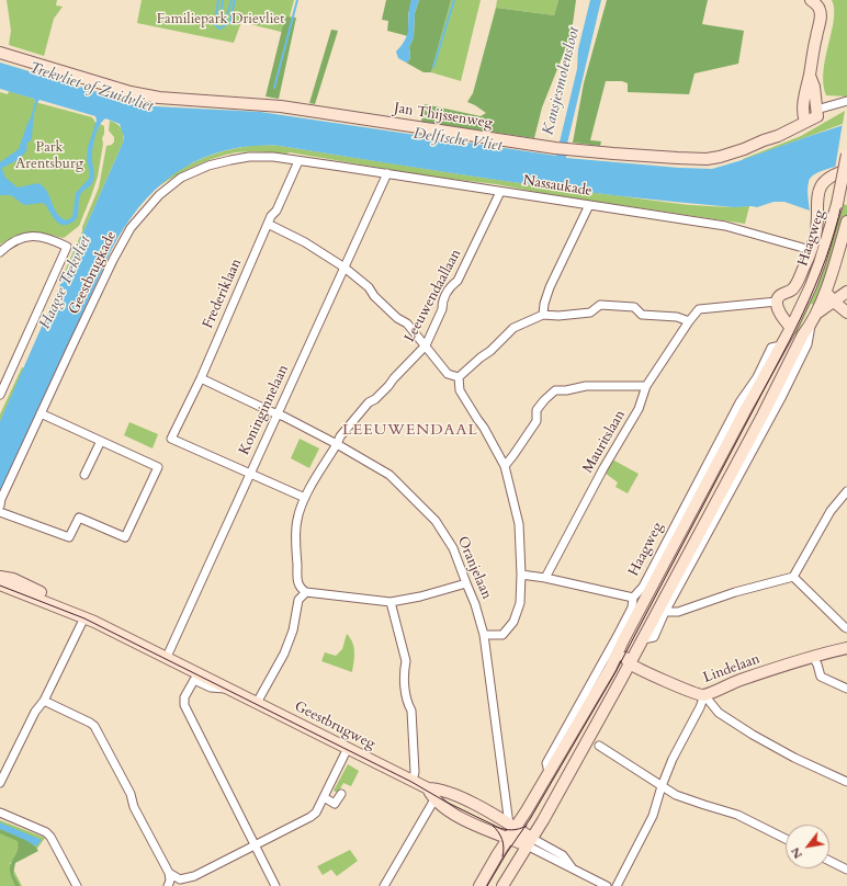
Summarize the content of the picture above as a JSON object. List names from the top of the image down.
{
  "streets": {
    "street": [
      "Jan Thijssenweg",
      "Nassaukade",
      "Haagweg",
      "Geestbrugkade",
      "Frederiklaan",
      "Leeuwendaallaan",
      "Koninginnelaan",
      "Mauritslaan",
      "Oranjelaan",
      "Lindelaan",
      "Geestbrugweg"
    ]
  },
  "crossings": [
    ["Nassaukade", "Haagweg"],
    ["Nassaukade", "Geestbrugkade"],
    ["Nassaukade", "Frederiklaan"],
    ["Nassaukade", "Leeuwendaallaan"],
    ["Nassaukade", "Koninginnelaan"],
    ["Haagweg", "Mauritslaan"],
    ["Haagweg", "Oranjelaan"],
    ["Haagweg", "Lindelaan"],
    ["Haagweg", "Geestbrugweg"],
    ["Geestbrugkade", "Frederiklaan"],
    ["Frederiklaan", "Koninginnelaan"],
    ["Frederiklaan", "Oranjelaan"],
    ["Leeuwendaallaan", "Oranjelaan"],
    ["Koninginnelaan", "Oranjelaan"],
    ["Koninginnelaan", "Geestbrugweg"],
    ["Oranjelaan", "Geestbrugweg"]
  ],
  "districts": ["LEEUWENDAAL"],
  "water": [
    "Kansjesmolensloot",
    "Trekvliet of Zuidvliet",
    "Delftsche Vliet",
    "Haagse Trekvliet"
  ],
  "parks": ["Familiepark Drievliet", "Park Arentsburg"],
  "north": "bottom left"
}
